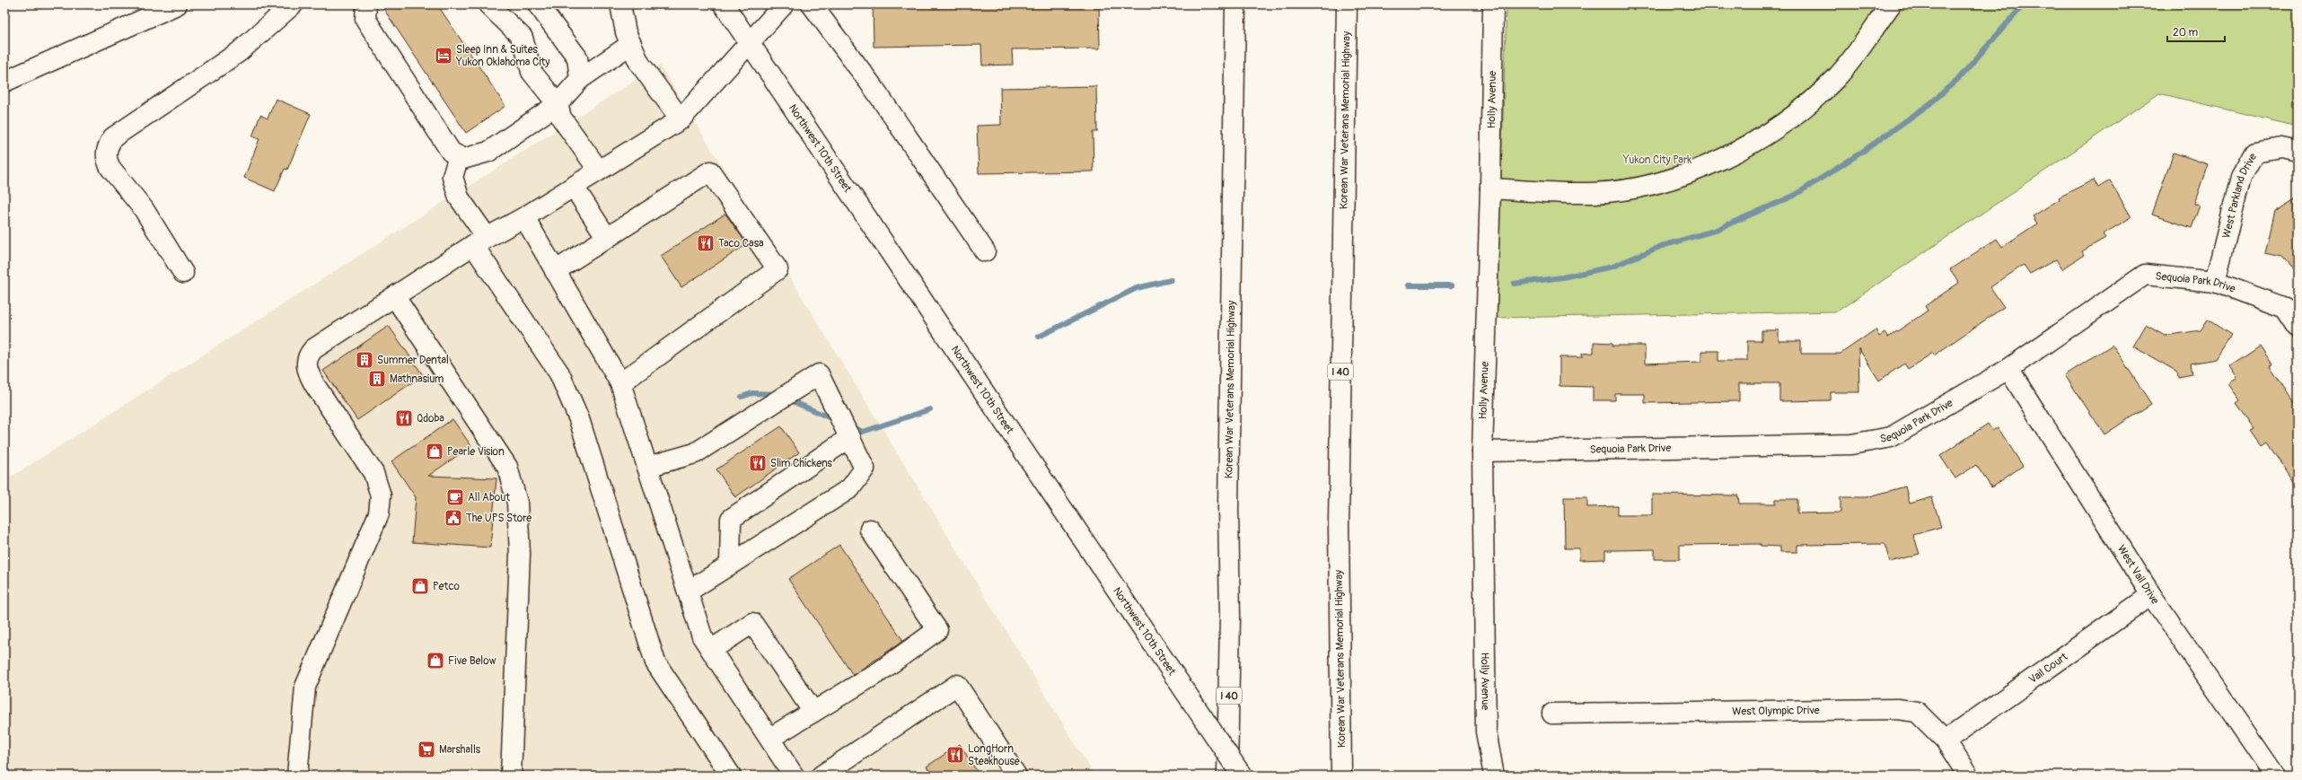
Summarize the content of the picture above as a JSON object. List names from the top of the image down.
{
  "streets": {
    "main road": [
      "Holly Avenue",
      "Korean War Veterans Memorial Highway",
      "Northwest 10th Street",
      "West Parkland Drive",
      "Sequoia Park Drive",
      "I 40",
      "West Vail Drive",
      "Vail Court",
      "West Olympic Drive"
    ]
  },
  "crossings": [
    ["Holly Avenue", "Sequoia Park Drive"],
    ["West Parkland Drive", "Sequoia Park Drive"],
    ["Sequoia Park Drive", "West Vail Drive"],
    ["West Vail Drive", "Vail Court"],
    ["Vail Court", "West Olympic Drive"]
  ],
  "parks": ["Yukon City Park"],
  "places": {
    "hotel": ["Sleep Inn & Suites Yukon Oklahoma City"],
    "restaurant": [
      "Taco Casa",
      "Qdoba",
      "Slim Chickens",
      "LongHorn Steakhouse"
    ],
    "building": ["Summer Dental", "Mathnasium"],
    "shop": ["Pearle Vision", "Petco", "Five Below"],
    "cafe": ["All About"],
    "public building": ["The UPS Store"],
    "supermarket": ["Marshalls"]
  },
  "scale_bar": "20 m"
}
